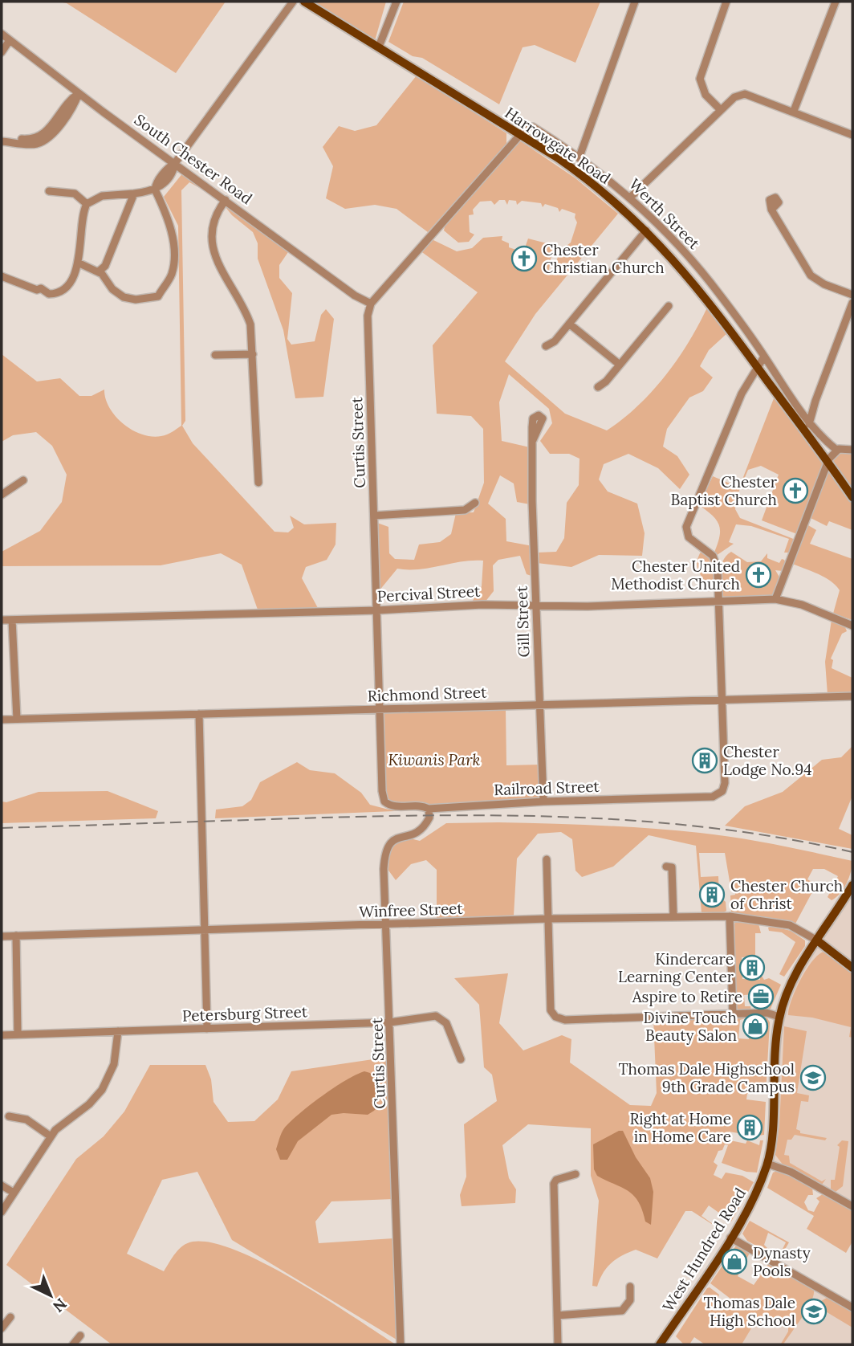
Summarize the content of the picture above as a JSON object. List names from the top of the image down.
{
  "streets": {
    "main road": ["Harrowgate Road", "West Hundred Road"],
    "street": [
      "South Chester Road",
      "Werth Street",
      "Curtis Street",
      "Percival Street",
      "Gill Street",
      "Richmond Street",
      "Railroad Street",
      "Winfree Street",
      "Petersburg Street"
    ]
  },
  "crossings": [
    ["Harrowgate Road", "Werth Street"],
    ["South Chester Road", "Curtis Street"],
    ["Curtis Street", "Percival Street"],
    ["Curtis Street", "Richmond Street"],
    ["Curtis Street", "Railroad Street"],
    ["Curtis Street", "Winfree Street"],
    ["Curtis Street", "Petersburg Street"],
    ["Percival Street", "Gill Street"],
    ["Gill Street", "Richmond Street"],
    ["Gill Street", "Railroad Street"],
    ["Richmond Street", "Railroad Street"],
    ["Winfree Street", "West Hundred Road"]
  ],
  "parks": ["Kiwanis Park"],
  "places": {
    "church": ["Chester Christian Church", "Chester Baptist Church", "Chester United Methodist Church"],
    "building": [
      "Chester Lodge No.94",
      "Chester Church of Christ",
      "Kindercare Learning Center",
      "Right at Home in Home Care"
    ],
    "office": ["Aspire to Retire"],
    "shop": ["Divine Touch Beauty Salon", "Dynasty Pools"],
    "school or university": ["Thomas Dale Highschool 9th Grade Campus", "Thomas Dale High School"]
  },
  "north": "bottom right"
}
